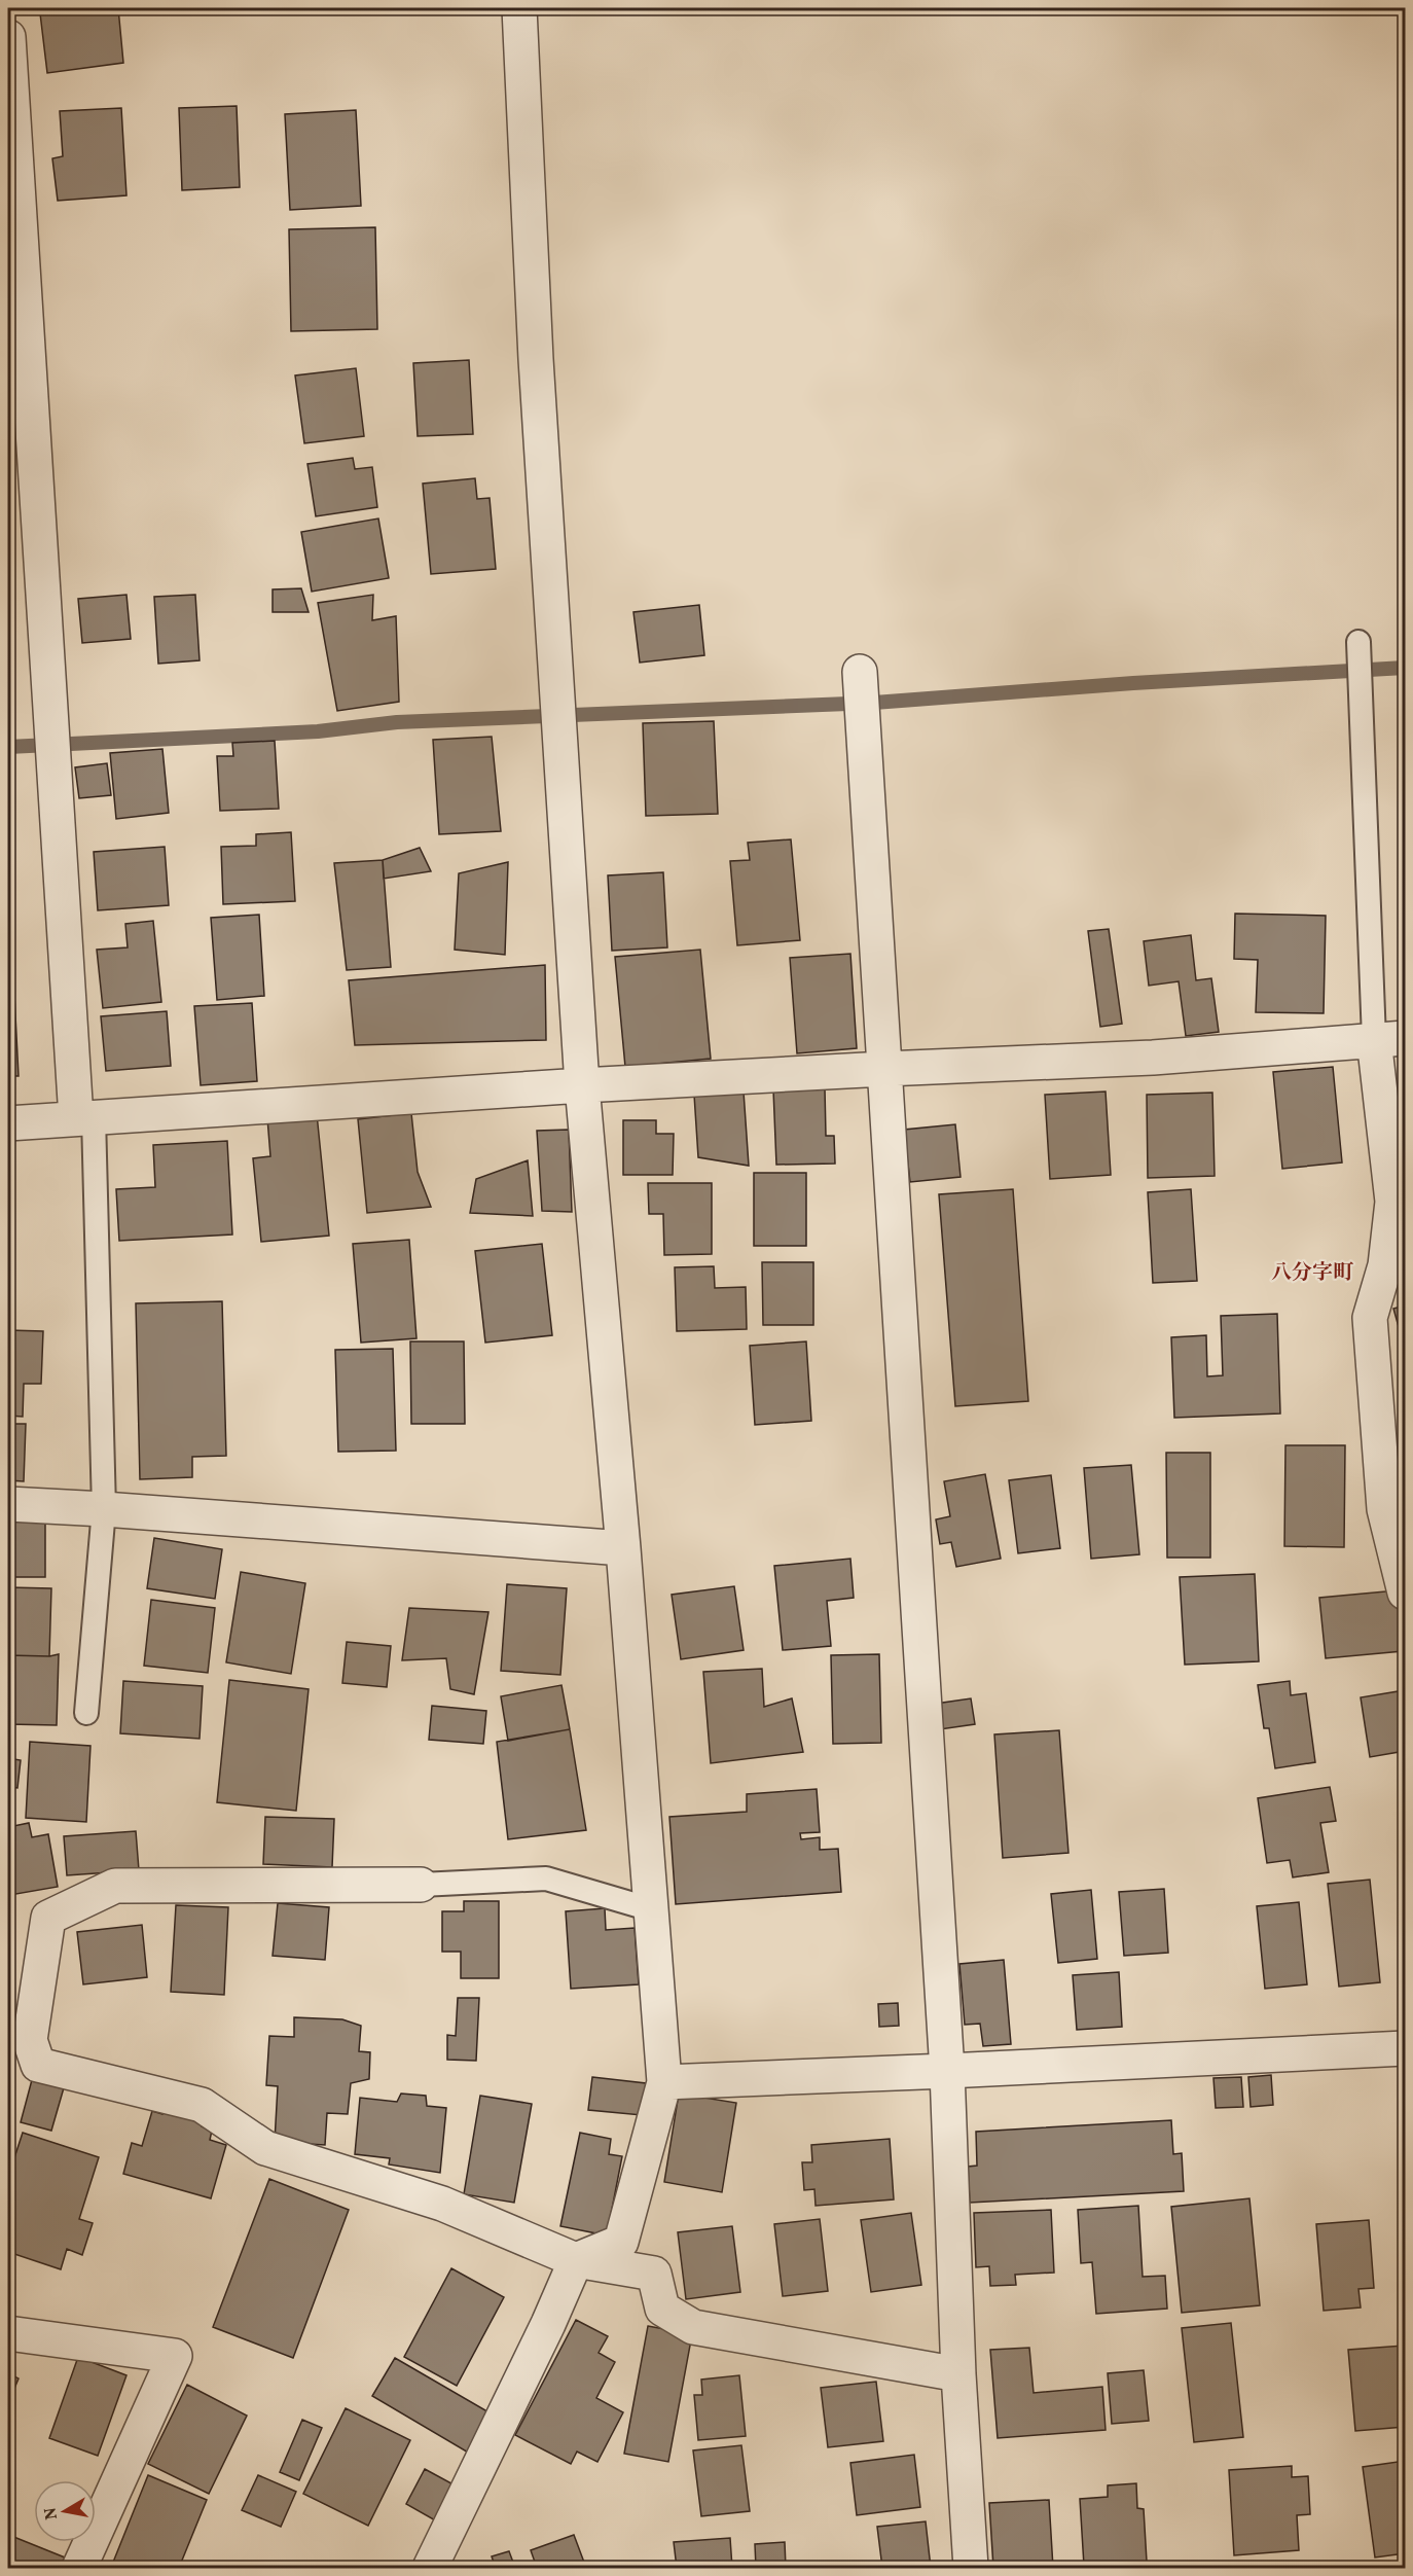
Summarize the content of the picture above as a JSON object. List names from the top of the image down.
{
  "districts": ["八分字町"],
  "north": "left"
}
